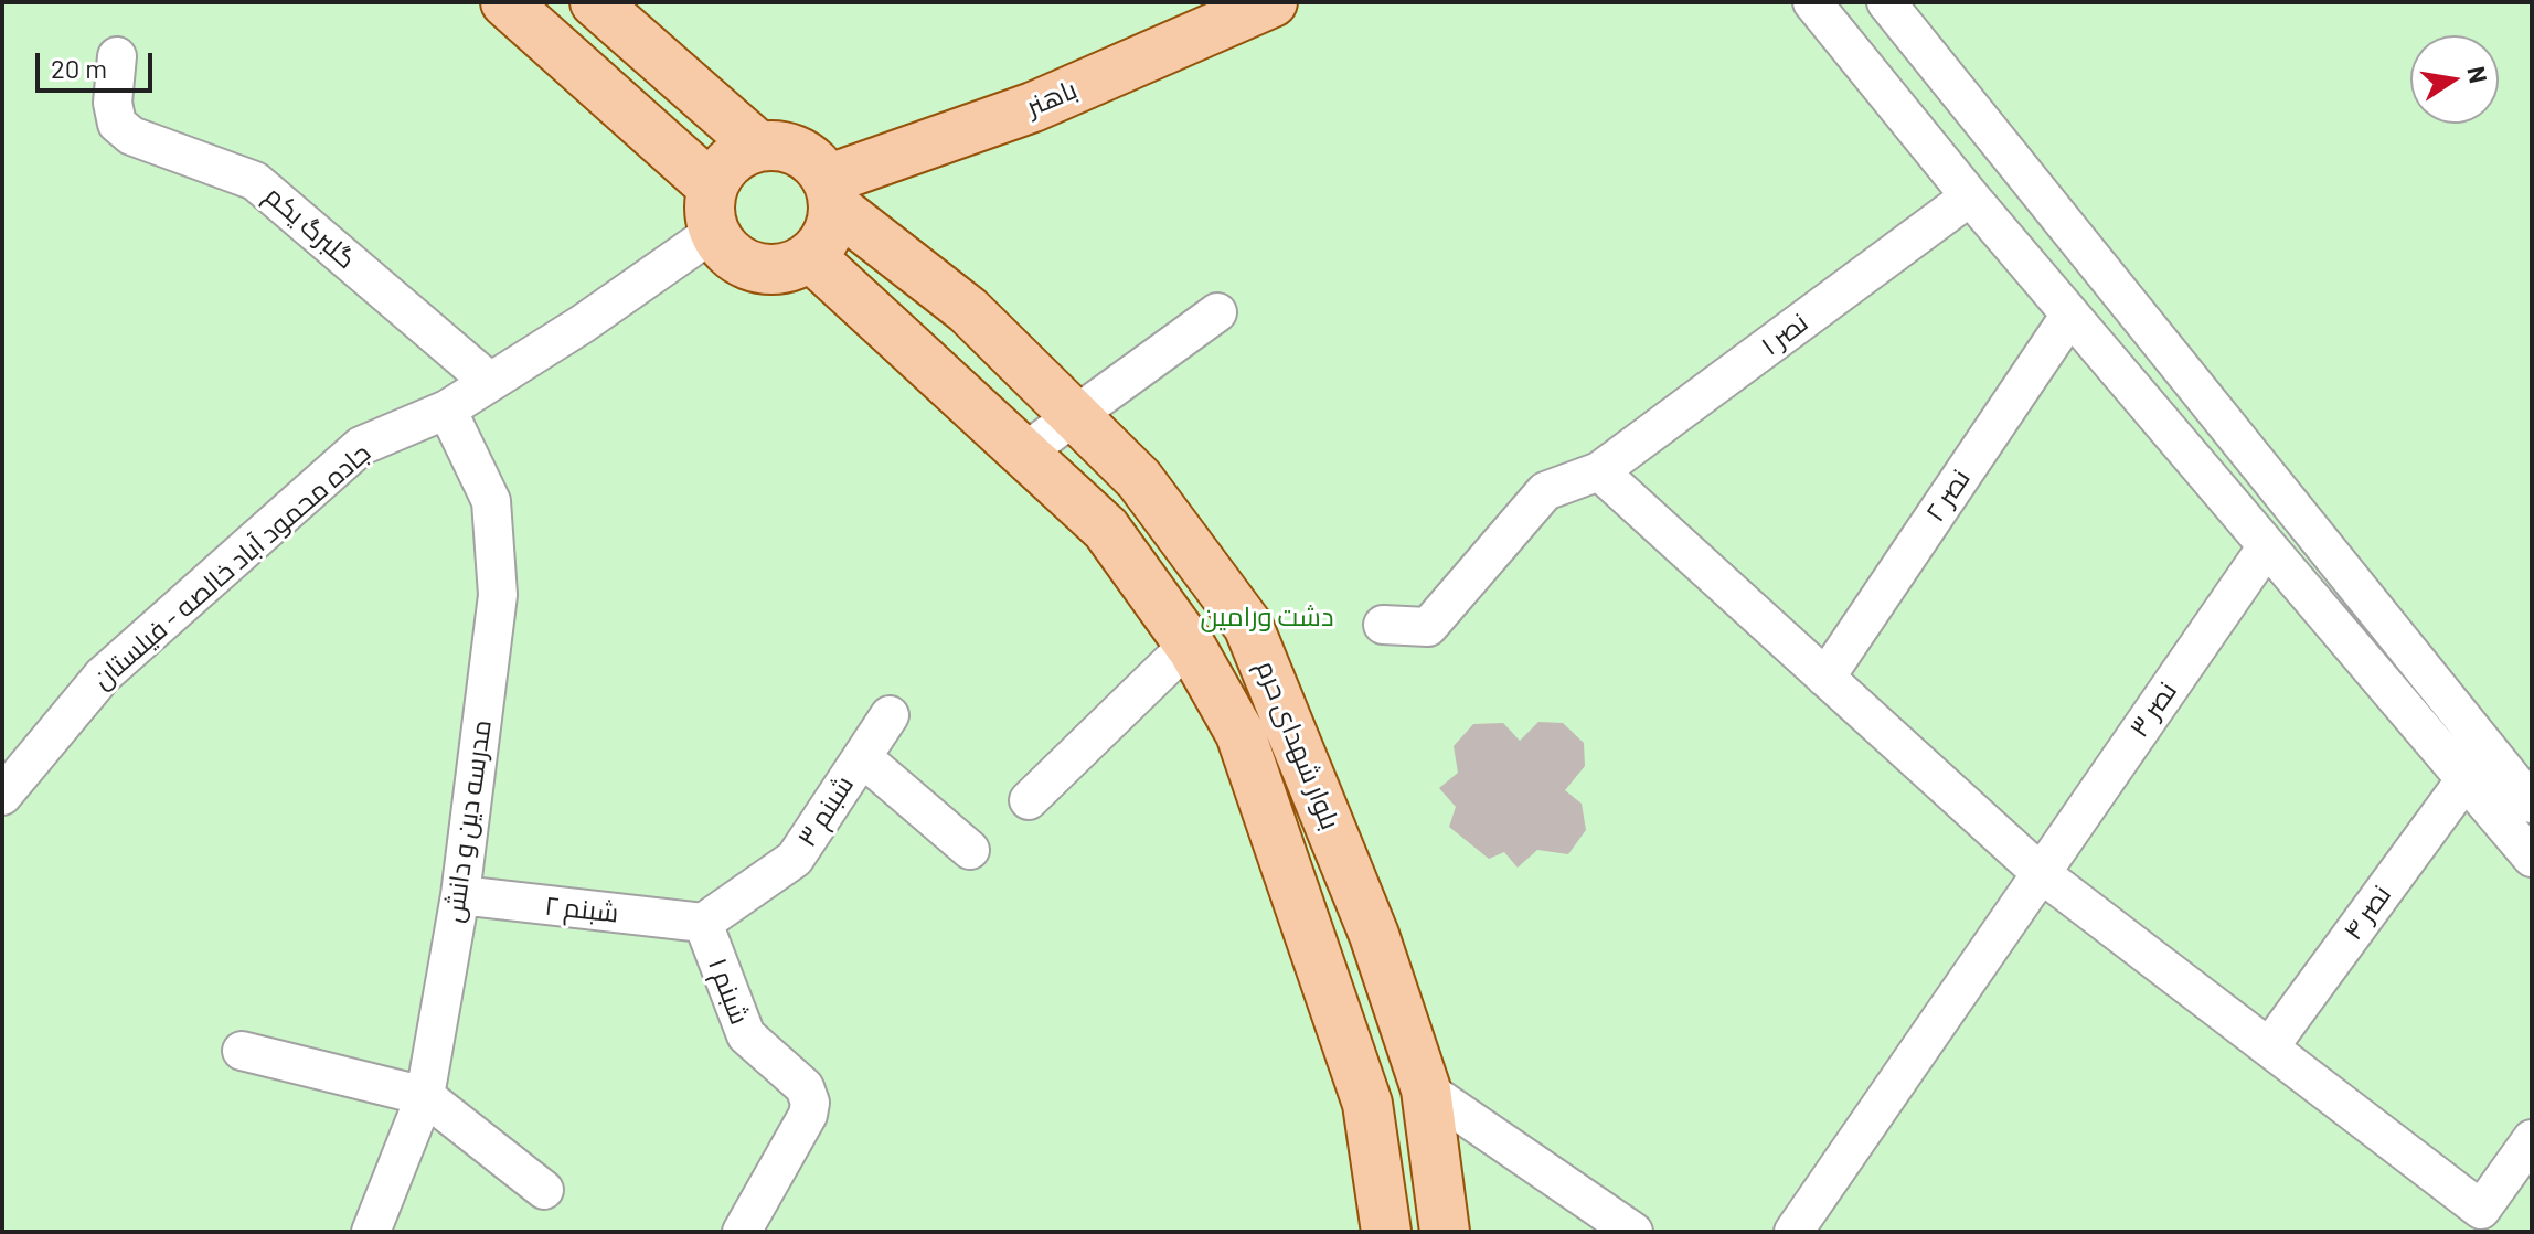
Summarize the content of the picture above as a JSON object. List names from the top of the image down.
{
  "streets": {
    "main road": ["باهنر", "بلوار شهدای حرم"],
    "street": [
      "گلبرگ یکم",
      "نصر ۱",
      "نصر ۲",
      "جاده محمود آباد خالصه - فیلستان",
      "نصر ۳",
      "شبنم ۳",
      "مدرسه دین و دانش",
      "شبنم ۲",
      "نصر ۴",
      "شبنم ۱"
    ]
  },
  "crossings": [
    ["باهنر", "جاده محمود آباد خالصه - فیلستان"],
    ["باهنر", "بلوار شهدای حرم"],
    ["گلبرگ یکم", "جاده محمود آباد خالصه - فیلستان"],
    ["جاده محمود آباد خالصه - فیلستان", "بلوار شهدای حرم"],
    ["جاده محمود آباد خالصه - فیلستان", "مدرسه دین و دانش"],
    ["شبنم ۳", "شبنم ۲"],
    ["شبنم ۳", "شبنم ۱"],
    ["مدرسه دین و دانش", "شبنم ۲"],
    ["شبنم ۲", "شبنم ۱"]
  ],
  "parks": ["دشت ورامین"],
  "scale_bar": "20 m",
  "north": "right"
}
